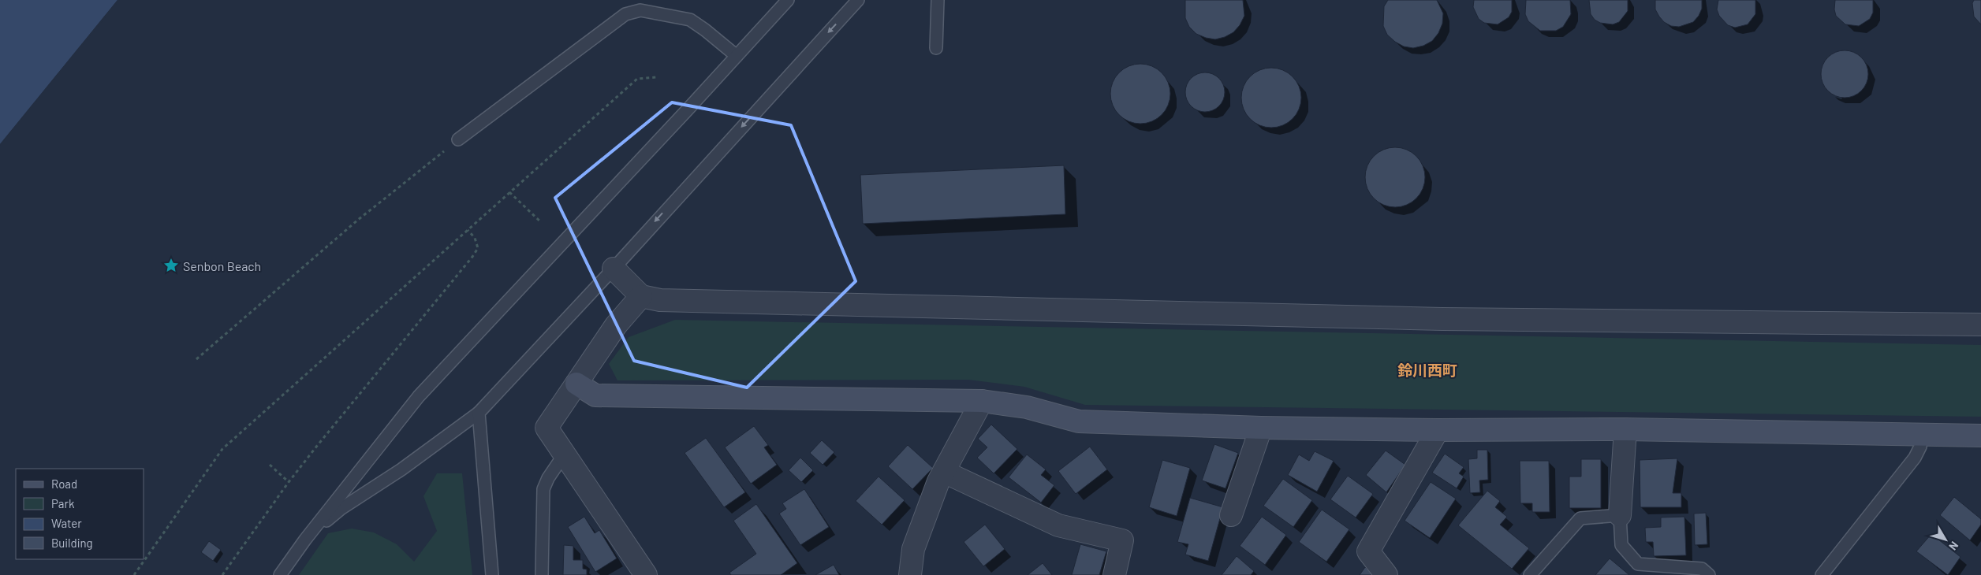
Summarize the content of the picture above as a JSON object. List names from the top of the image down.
{
  "districts": ["鈴川西町"],
  "places": {
    "place": ["Senbon Beach"]
  },
  "legend": [
    "Road",
    "Park",
    "Water",
    "Building"
  ],
  "north": "bottom right"
}
